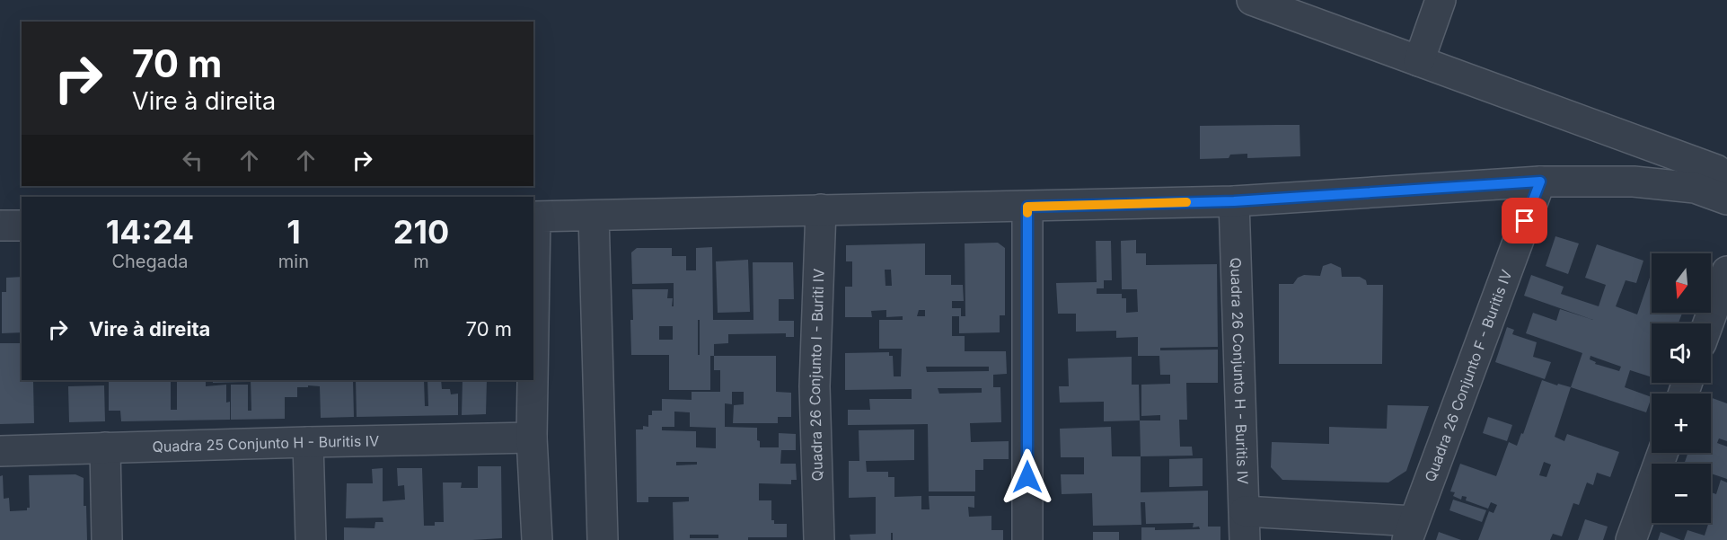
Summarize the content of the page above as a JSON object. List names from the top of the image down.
{
  "streets": {
    "street": [
      "Quadra 26 Conjunto H - Buritis IV",
      "Quadra 26 Conjunto I - Buriti IV",
      "Quadra 26 Conjunto F - Buritis IV",
      "Quadra 25 Conjunto H - Buritis IV"
    ]
  },
  "north": "bottom",
  "page": {
    "turn": ["70 m", "Vire à direita"],
    "eta": [
      "14:24",
      "Chegada",
      "1",
      "min",
      "210",
      "m"
    ],
    "map_buttons": ["+", "−"],
    "list": [
      {
        "name": "Vire à direita",
        "value": "70 m"
      }
    ]
  }
}
